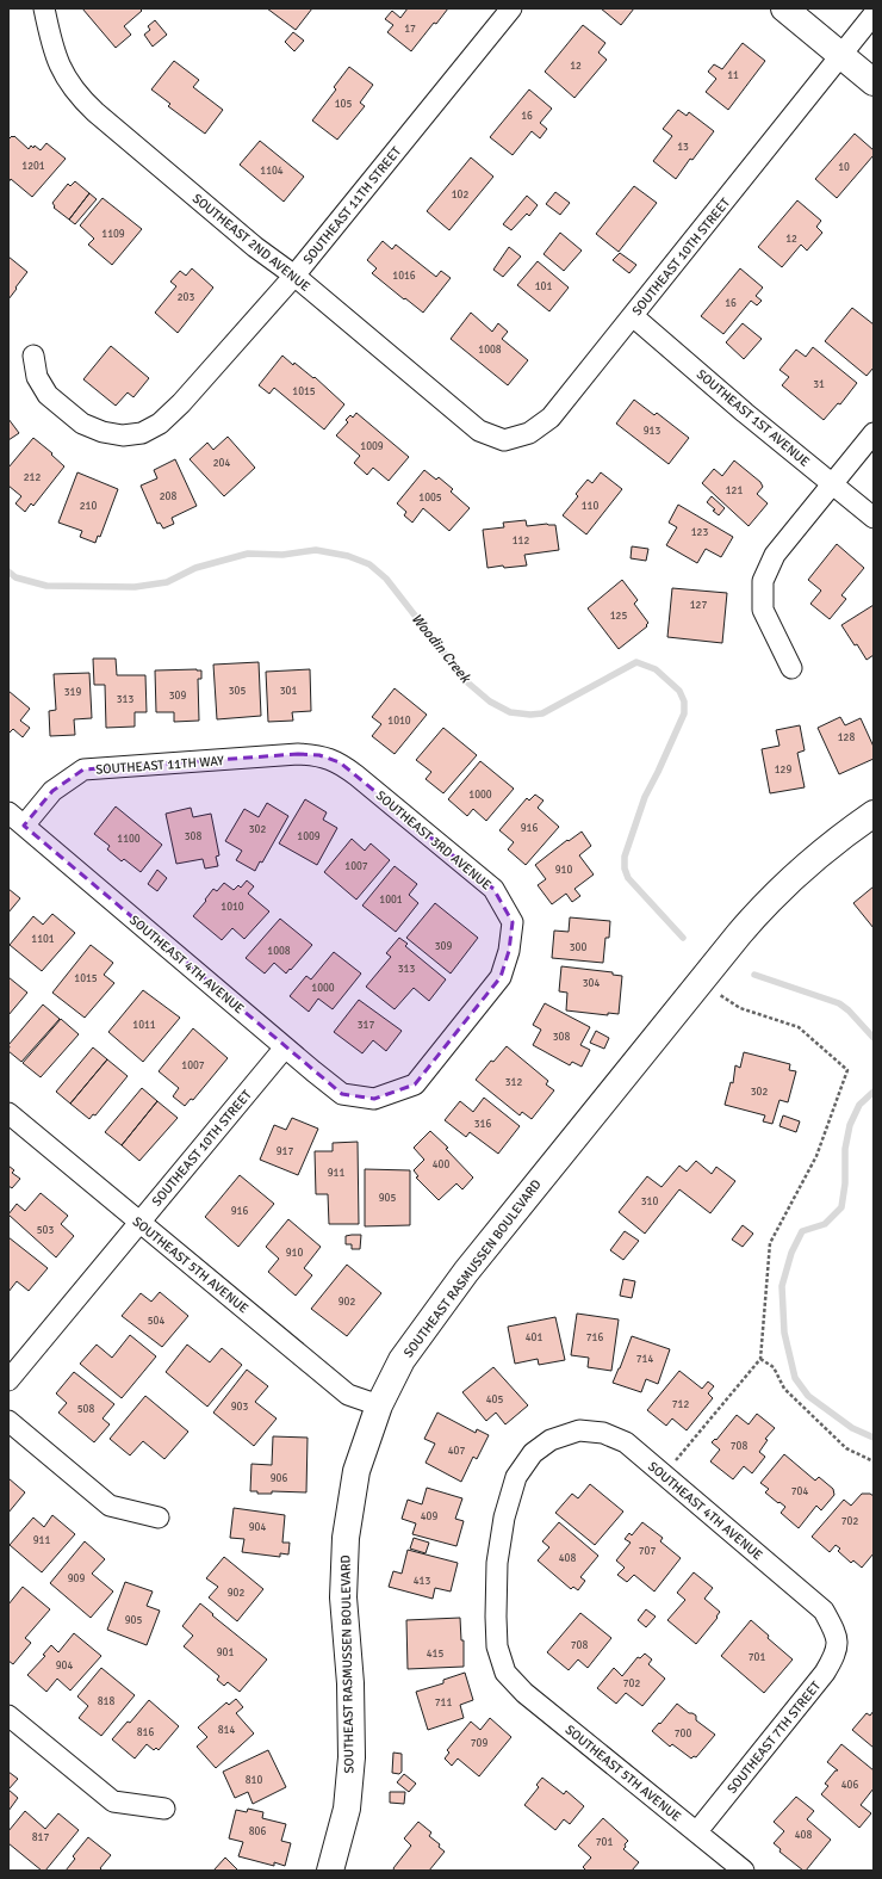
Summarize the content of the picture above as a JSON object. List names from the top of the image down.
{
  "streets": {
    "street": [
      "SOUTHEAST 11TH STREET",
      "SOUTHEAST 2ND AVENUE",
      "SOUTHEAST 10TH STREET",
      "SOUTHEAST 1ST AVENUE",
      "SOUTHEAST 11TH WAY",
      "SOUTHEAST 3RD AVENUE",
      "SOUTHEAST 4TH AVENUE",
      "SOUTHEAST 5TH AVENUE",
      "SOUTHEAST RASMUSSEN BOULEVARD",
      "SOUTHEAST 7TH STREET"
    ]
  },
  "crossings": [
    ["SOUTHEAST 11TH STREET", "SOUTHEAST 2ND AVENUE"],
    ["SOUTHEAST 2ND AVENUE", "SOUTHEAST 10TH STREET"],
    ["SOUTHEAST 10TH STREET", "SOUTHEAST 1ST AVENUE"],
    ["SOUTHEAST 10TH STREET", "SOUTHEAST 4TH AVENUE"],
    ["SOUTHEAST 10TH STREET", "SOUTHEAST 5TH AVENUE"],
    ["SOUTHEAST 11TH WAY", "SOUTHEAST 3RD AVENUE"],
    ["SOUTHEAST 11TH WAY", "SOUTHEAST 4TH AVENUE"],
    ["SOUTHEAST 3RD AVENUE", "SOUTHEAST 4TH AVENUE"],
    ["SOUTHEAST 4TH AVENUE", "SOUTHEAST 5TH AVENUE"],
    ["SOUTHEAST 4TH AVENUE", "SOUTHEAST 7TH STREET"],
    ["SOUTHEAST 5TH AVENUE", "SOUTHEAST RASMUSSEN BOULEVARD"],
    ["SOUTHEAST 5TH AVENUE", "SOUTHEAST 7TH STREET"]
  ],
  "water": ["Woodin Creek"],
  "house_numbers": [
    "17",
    "12",
    "11",
    "105",
    "16",
    "13",
    "1201",
    "10",
    "1104",
    "102",
    "1109",
    "12",
    "1016",
    "101",
    "203",
    "16",
    "1008",
    "31",
    "1015",
    "913",
    "1009",
    "204",
    "212",
    "121",
    "208",
    "1005",
    "210",
    "110",
    "123",
    "112",
    "127",
    "125",
    "305",
    "301",
    "319",
    "309",
    "313",
    "1010",
    "128",
    "129",
    "1000",
    "916",
    "302",
    "308",
    "1009",
    "1100",
    "1007",
    "910",
    "1001",
    "1010",
    "1101",
    "309",
    "300",
    "1008",
    "313",
    "1015",
    "304",
    "1000",
    "1011",
    "317",
    "308",
    "1007",
    "312",
    "302",
    "316",
    "917",
    "400",
    "911",
    "905",
    "310",
    "916",
    "503",
    "910",
    "902",
    "504",
    "401",
    "716",
    "714",
    "405",
    "712",
    "903",
    "508",
    "708",
    "407",
    "906",
    "704",
    "409",
    "702",
    "904",
    "911",
    "707",
    "408",
    "909",
    "413",
    "902",
    "905",
    "708",
    "901",
    "415",
    "701",
    "904",
    "702",
    "818",
    "711",
    "814",
    "816",
    "700",
    "709",
    "810",
    "406",
    "806",
    "408",
    "817",
    "701"
  ]
}
